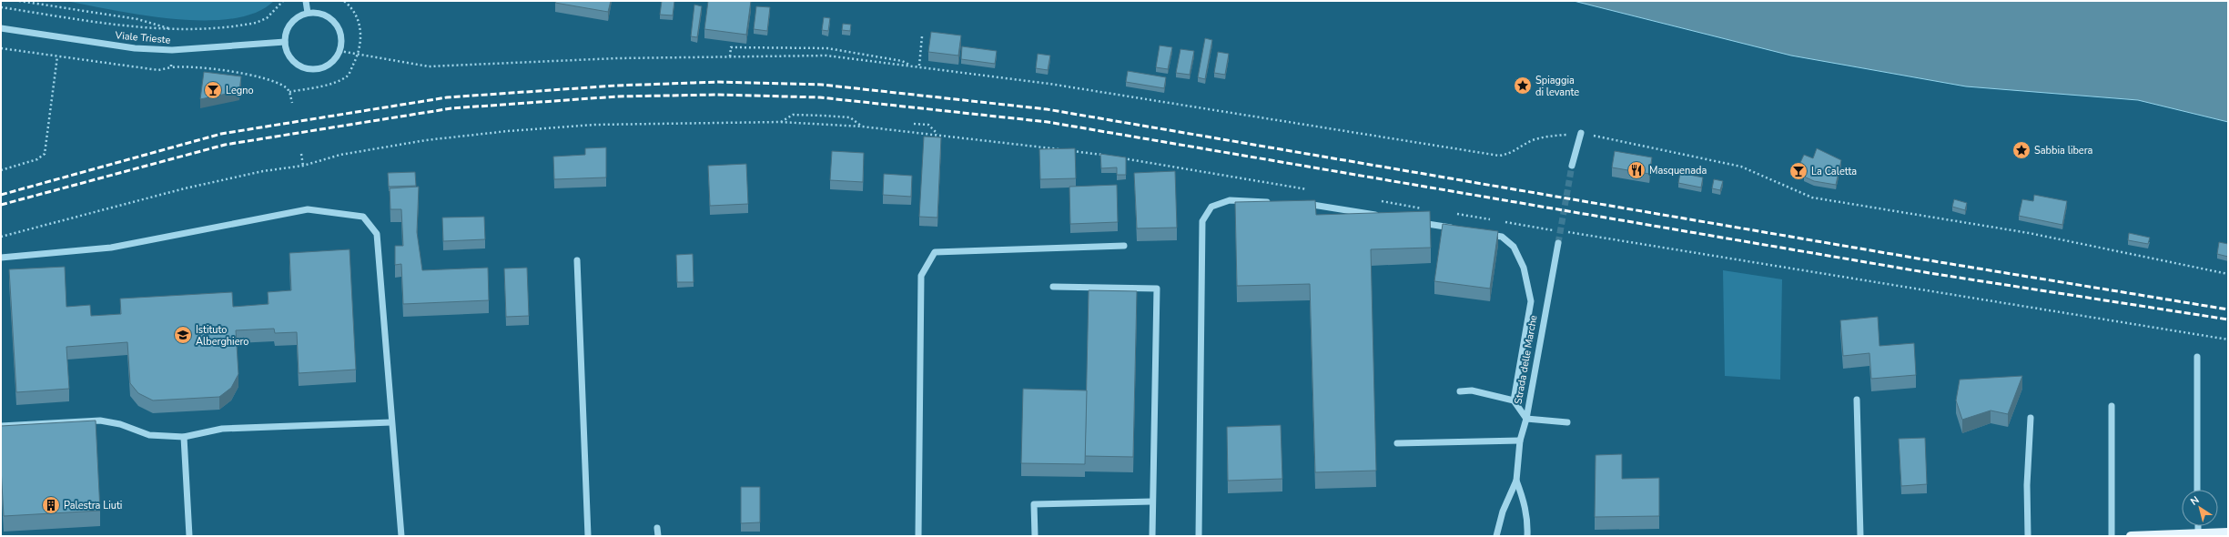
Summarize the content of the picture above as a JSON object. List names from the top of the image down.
{
  "streets": {
    "street": ["Viale Trieste", "Strada delle Marche"]
  },
  "places": {
    "place": ["Spiaggia di levante", "Sabbia libera"],
    "bar": ["Legno", "La Caletta"],
    "restaurant": ["Masquenada"],
    "school or university": ["Istituto Alberghiero"],
    "building": ["Palestra Liuti"]
  },
  "north": "top left"
}
